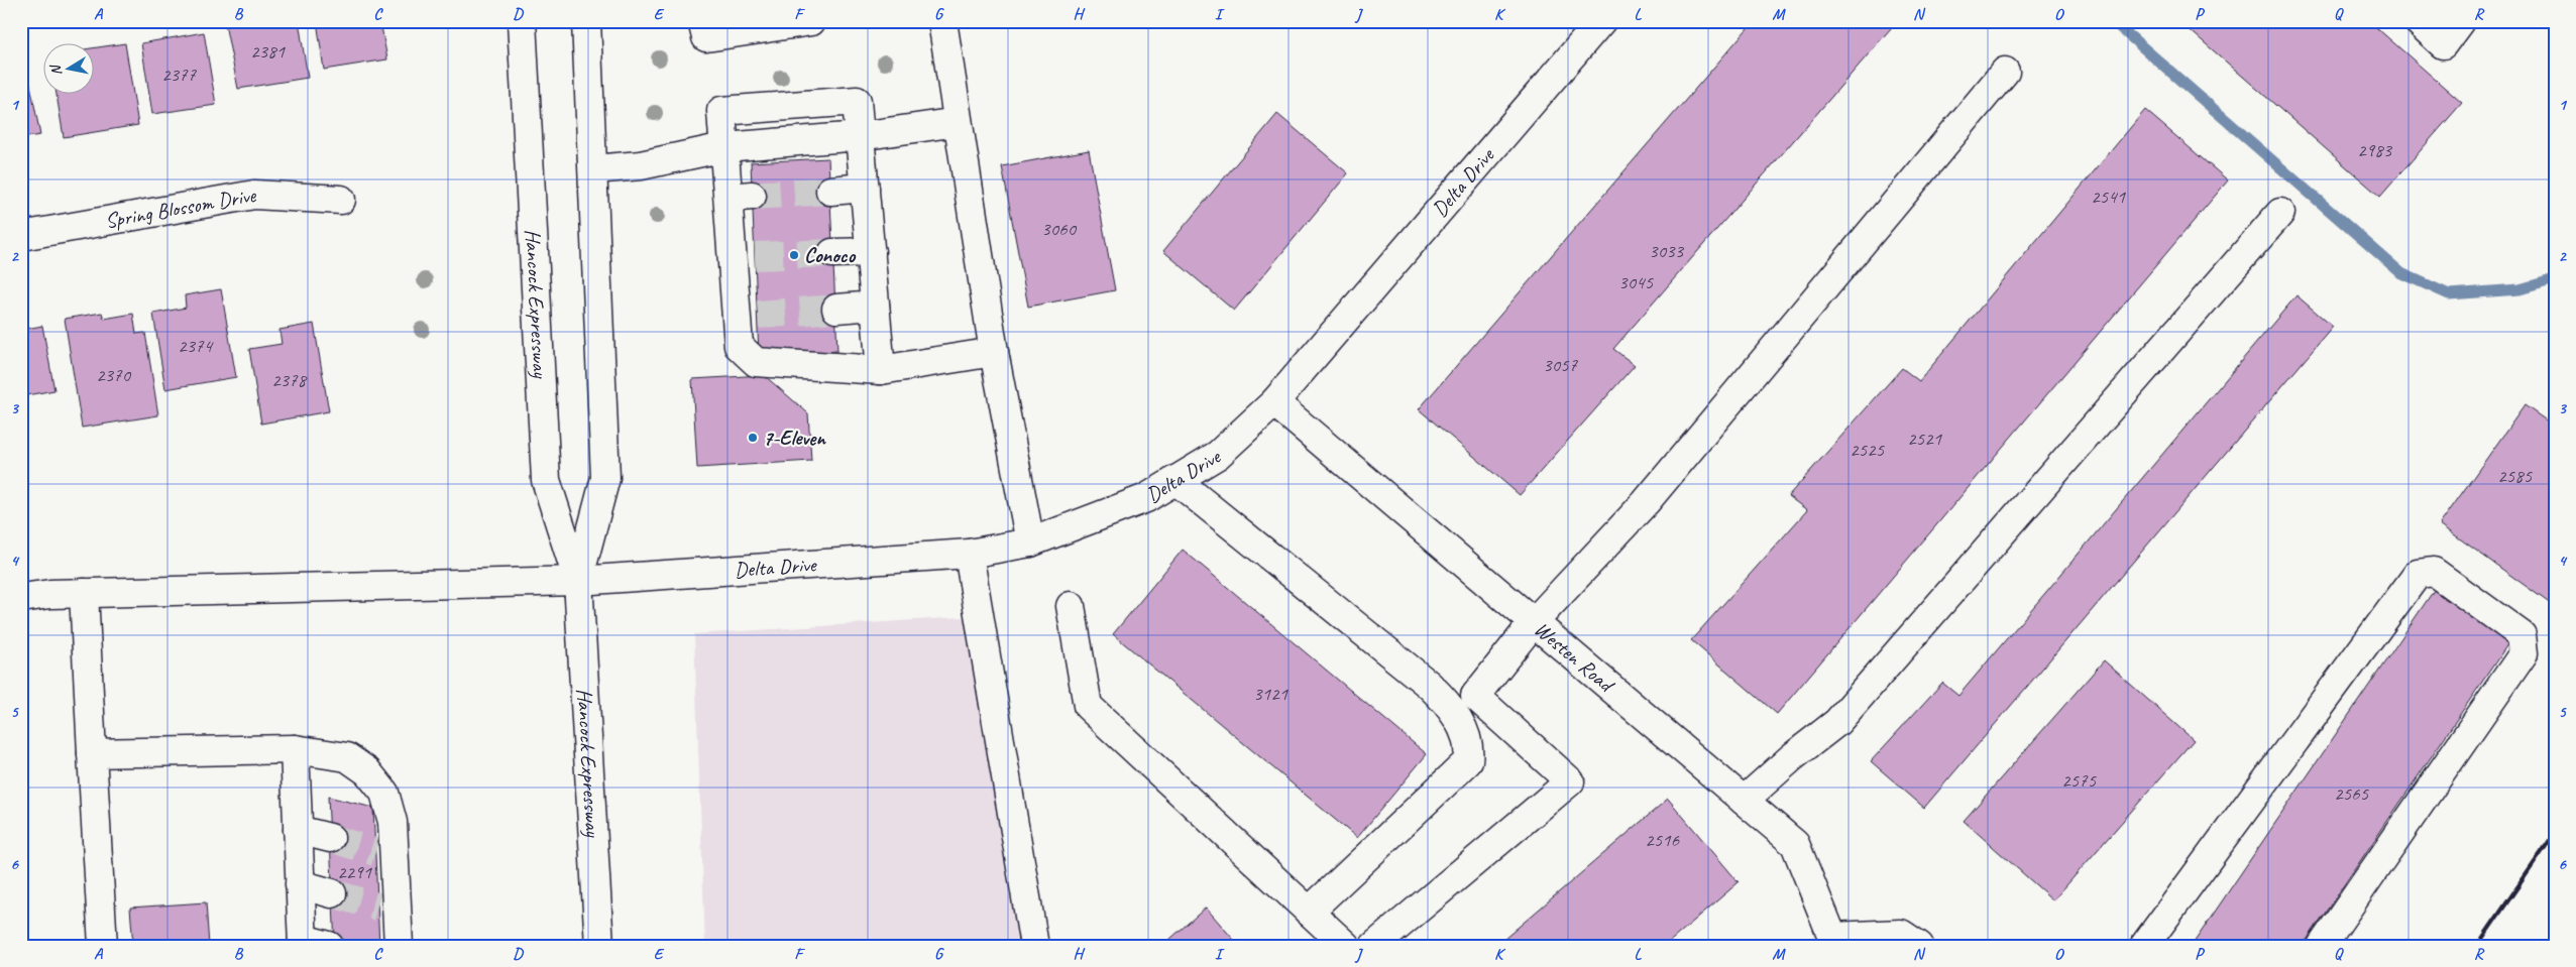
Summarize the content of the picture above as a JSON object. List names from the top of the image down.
{
  "streets": {
    "main road": [
      "Delta Drive",
      "Spring Blossom Drive",
      "Hancock Expressway",
      "Westen Road"
    ]
  },
  "crossings": [
    ["Delta Drive", "Hancock Expressway"],
    ["Delta Drive", "Westen Road"]
  ],
  "places": ["Conoco", "7-Eleven"],
  "house_numbers": [
    "2381",
    "2377",
    "2983",
    "2541",
    "3060",
    "3033",
    "3045",
    "2374",
    "3057",
    "2370",
    "2378",
    "2521",
    "2525",
    "2585",
    "3121",
    "2575",
    "2565",
    "2516",
    "2291"
  ],
  "north": "left",
  "grid": {
    "columns": [
      "A",
      "B",
      "C",
      "D",
      "E",
      "F",
      "G",
      "H",
      "I",
      "J",
      "K",
      "L",
      "M",
      "N",
      "O",
      "P",
      "Q",
      "R"
    ],
    "rows": [
      "1",
      "2",
      "3",
      "4",
      "5",
      "6"
    ]
  }
}
